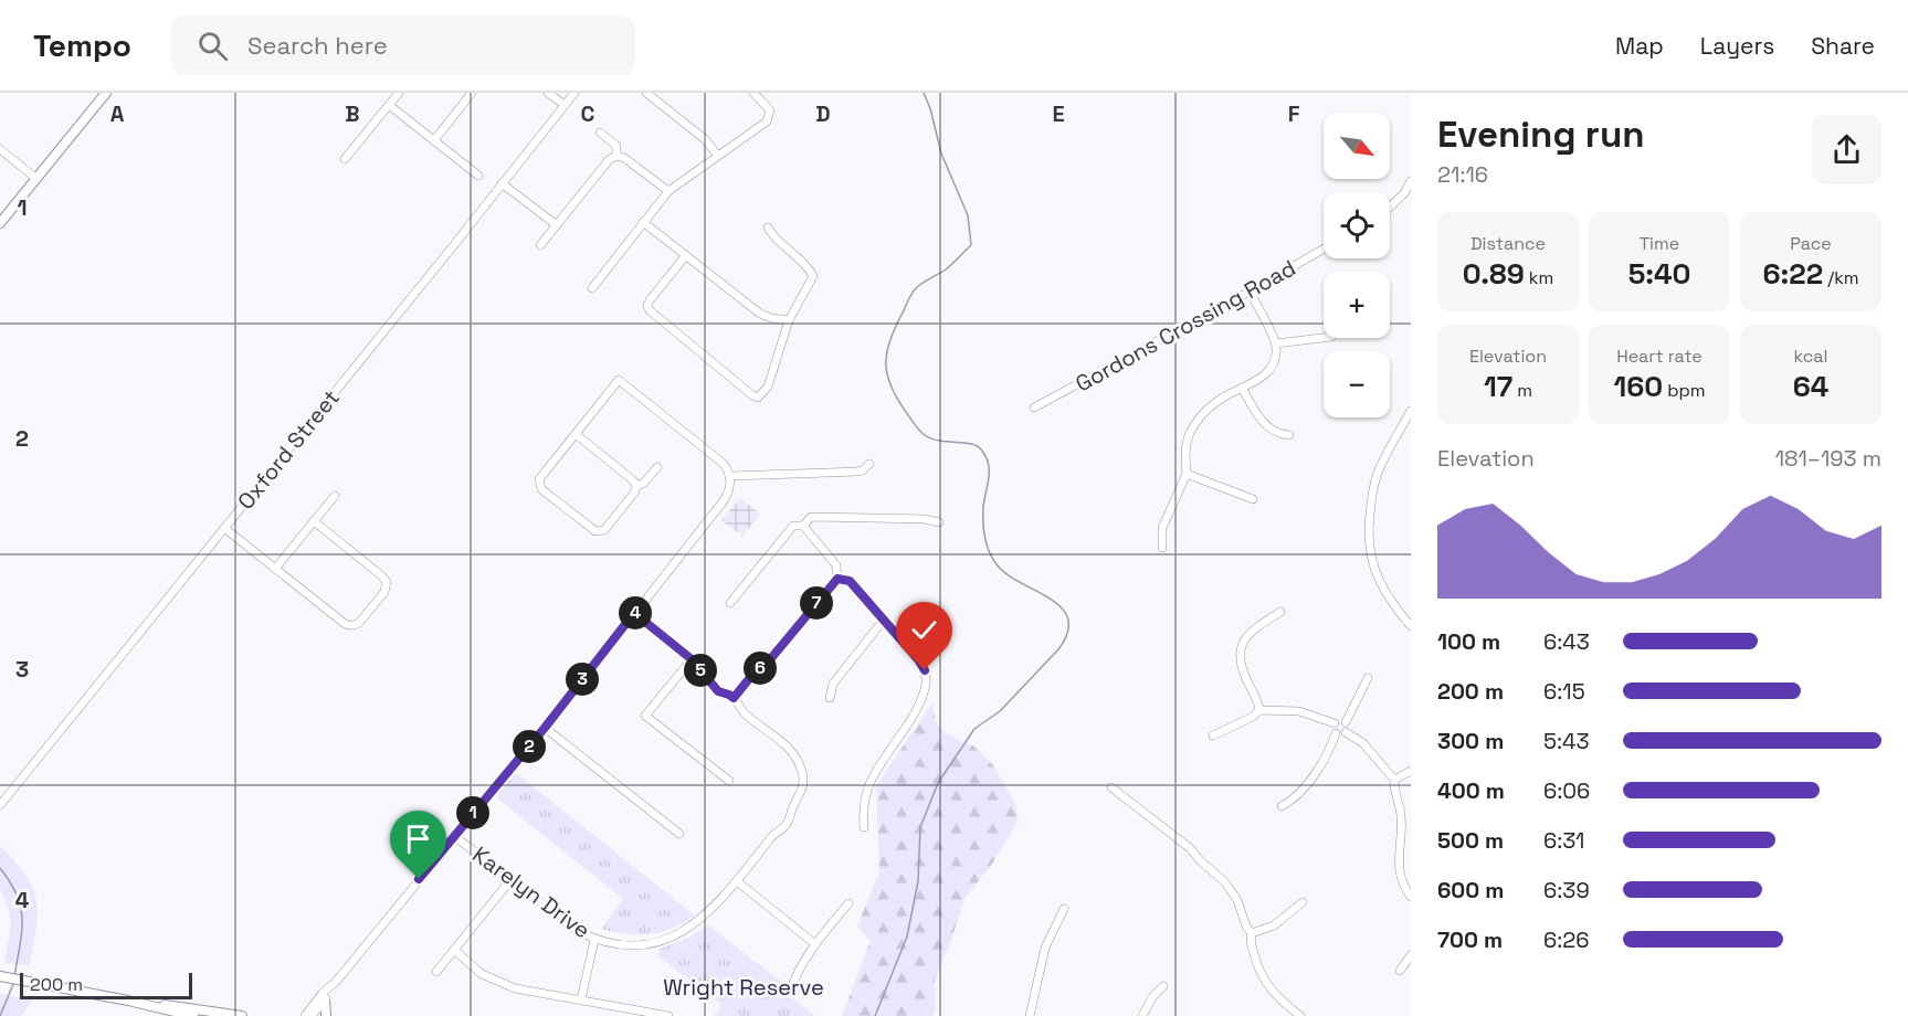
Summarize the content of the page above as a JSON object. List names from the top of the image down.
{
  "streets": {
    "street": ["Gordons Crossing Road", "Oxford Street", "Karelyn Drive"]
  },
  "parks": ["Wright Reserve"],
  "scale_bar": "200 m",
  "north": "bottom right",
  "page": {
    "header": "Tempo",
    "search": "Search here",
    "nav": ["Map", "Layers", "Share"],
    "heading": ["Evening run", "21:16"],
    "map_buttons": ["+", "−"],
    "stats": [
      ["Distance", "0.89 km"],
      ["Time", "5:40"],
      ["Pace", "6:22 /km"],
      ["Elevation", "17 m"],
      ["Heart rate", "160 bpm"],
      ["kcal", "64"]
    ],
    "chart": ["Elevation", "181–193 m"],
    "pins": [
      "7",
      "4",
      "6",
      "5",
      "3",
      "2",
      "1"
    ],
    "list": [
      {
        "name": "100 m",
        "note": "6:43"
      },
      {
        "name": "200 m",
        "note": "6:15"
      },
      {
        "name": "300 m",
        "note": "5:43"
      },
      {
        "name": "400 m",
        "note": "6:06"
      },
      {
        "name": "500 m",
        "note": "6:31"
      },
      {
        "name": "600 m",
        "note": "6:39"
      },
      {
        "name": "700 m",
        "note": "6:26"
      }
    ],
    "scale": "200 m"
  },
  "grid": {
    "columns": [
      "A",
      "B",
      "C",
      "D",
      "E",
      "F"
    ],
    "rows": [
      "1",
      "2",
      "3",
      "4"
    ]
  }
}
